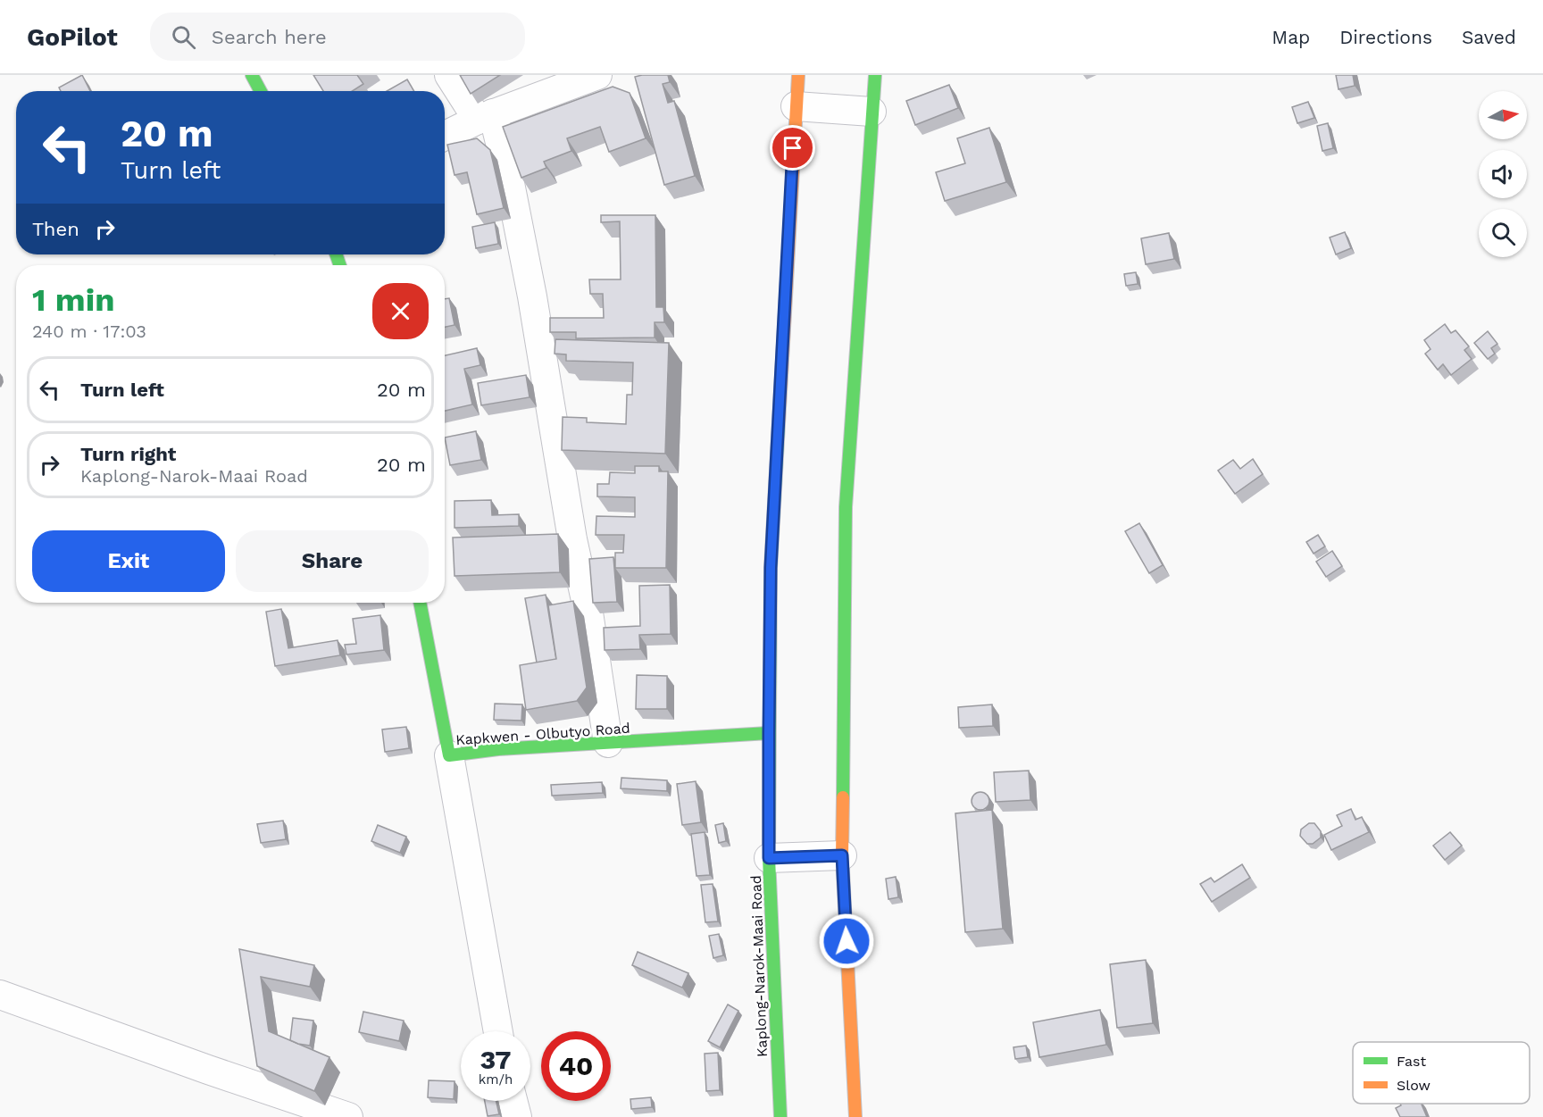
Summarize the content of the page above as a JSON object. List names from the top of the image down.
{
  "streets": {
    "main road": ["Kapkwen - Olbutyo Road", "Kaplong-Narok-Maai Road"]
  },
  "crossings": [
    ["Kapkwen - Olbutyo Road", "Kaplong-Narok-Maai Road"]
  ],
  "legend": ["Fast", "Slow"],
  "north": "right",
  "page": {
    "header": "GoPilot",
    "search": "Search here",
    "nav": ["Map", "Directions", "Saved"],
    "turn": ["20 m", "Turn left"],
    "then": "Then",
    "heading": ["1 min", "240 m · 17:03"],
    "list": [
      {
        "name": "Turn left",
        "value": "20 m"
      },
      {
        "name": "Turn right",
        "note": "Kaplong-Narok-Maai Road",
        "value": "20 m"
      }
    ],
    "buttons": ["Exit", "Share"],
    "speed": "37 km/h",
    "limit": "40"
  }
}
